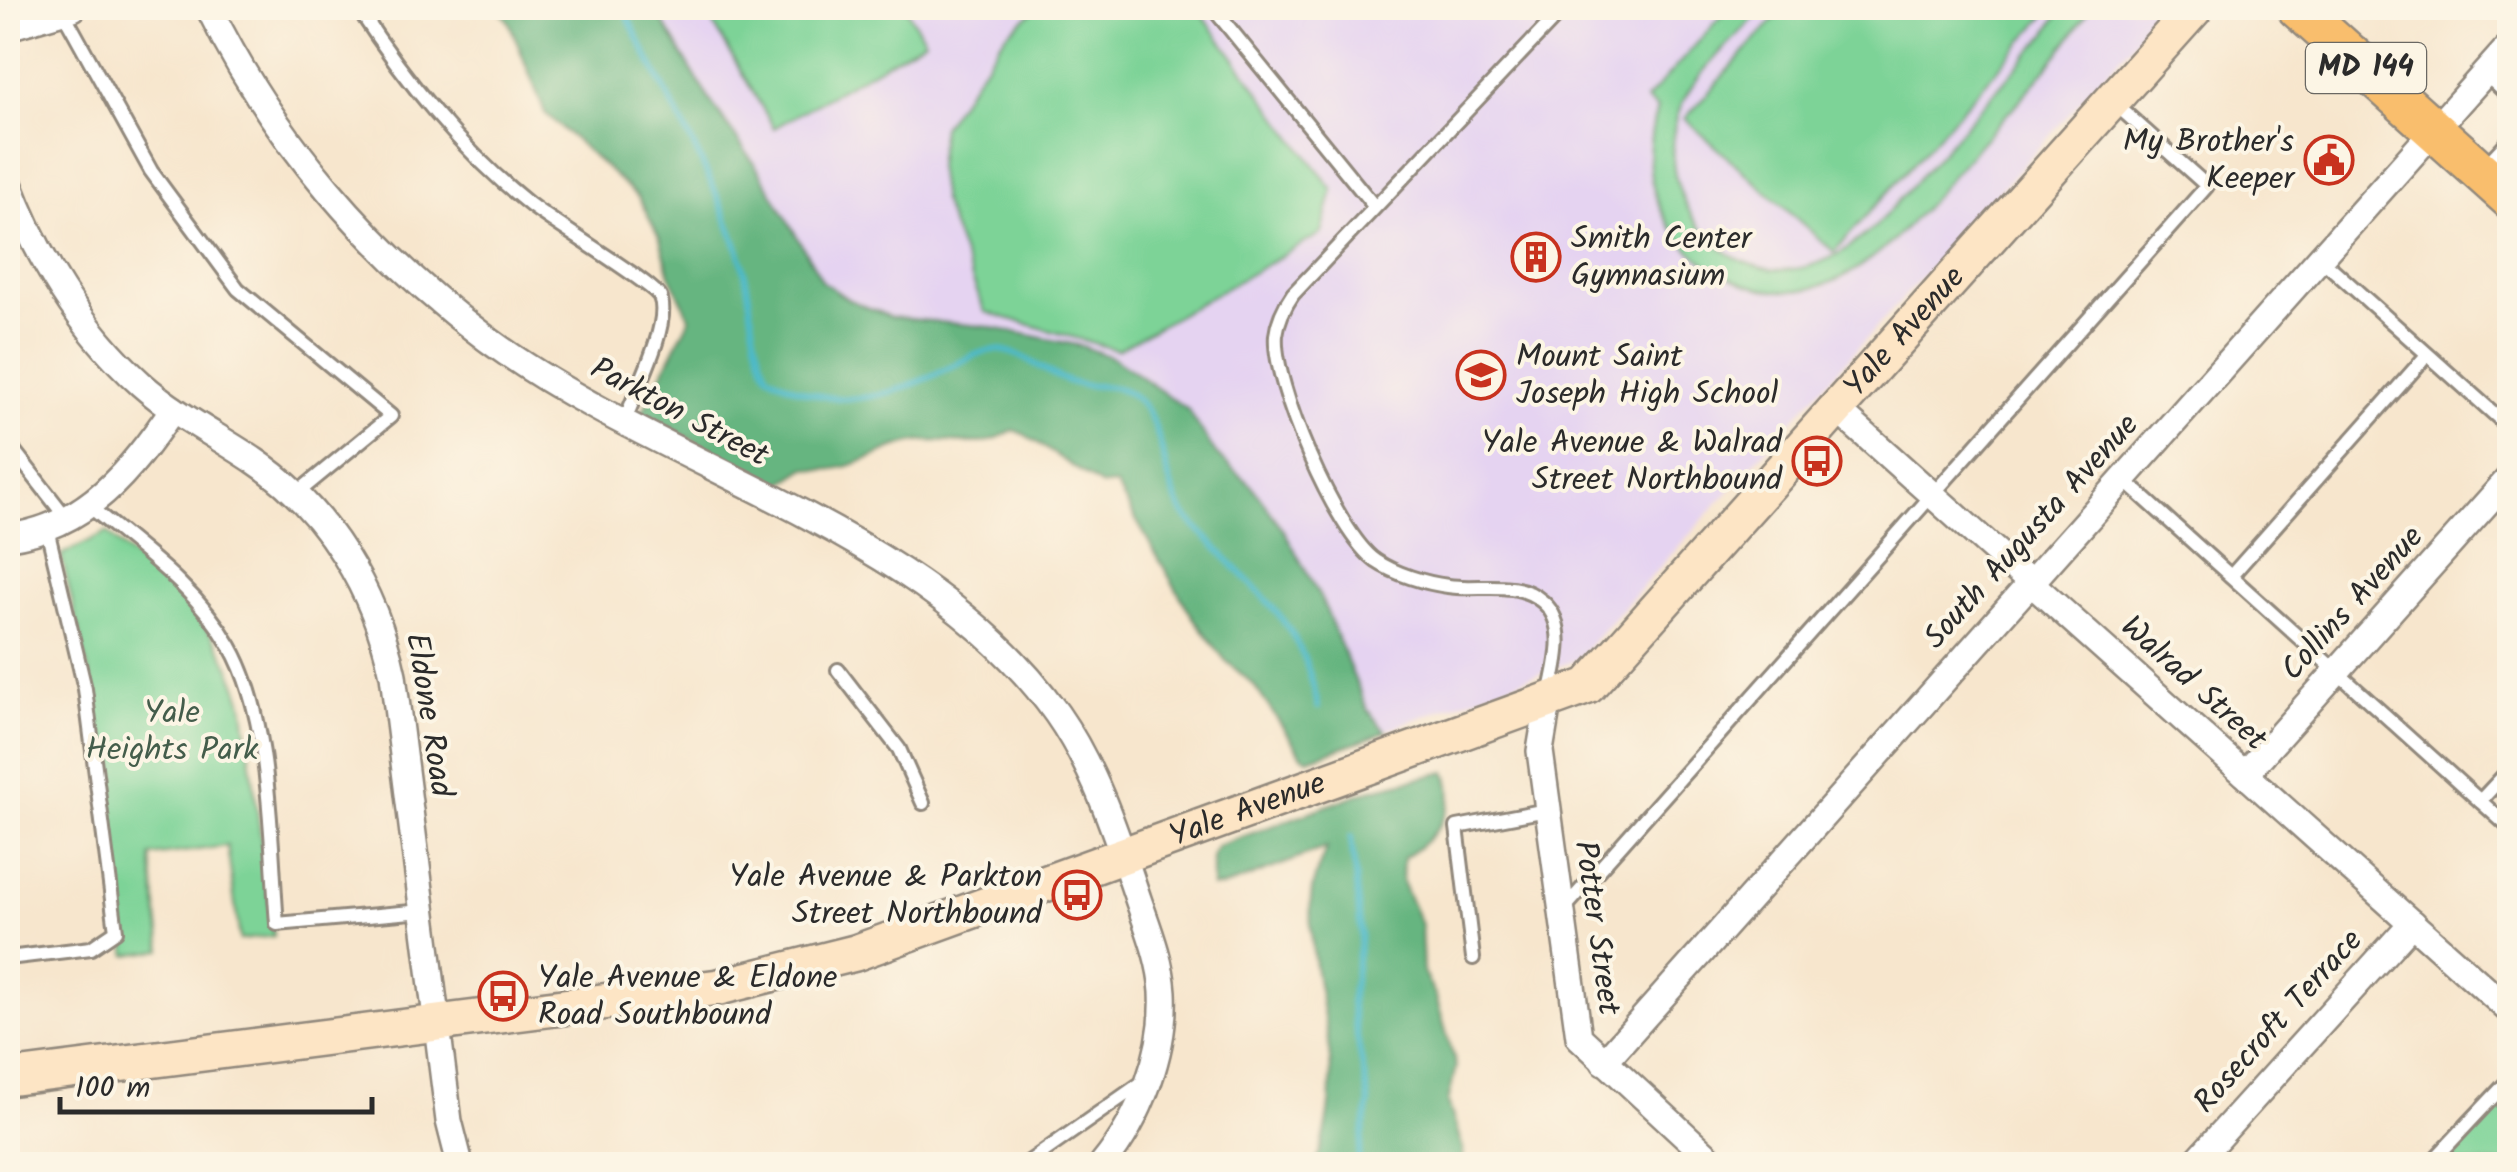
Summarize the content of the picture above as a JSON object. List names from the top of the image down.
{
  "streets": {
    "main road": ["MD 144"],
    "street": [
      "Yale Avenue",
      "Parkton Street",
      "South Augusta Avenue",
      "Collins Avenue",
      "Walrad Street",
      "Eldone Road",
      "Potter Street",
      "Rosecroft Terrace"
    ]
  },
  "crossings": [
    ["MD 144", "South Augusta Avenue"],
    ["Yale Avenue", "Parkton Street"],
    ["Yale Avenue", "Walrad Street"],
    ["Yale Avenue", "Eldone Road"],
    ["Yale Avenue", "Potter Street"],
    ["South Augusta Avenue", "Walrad Street"],
    ["South Augusta Avenue", "Potter Street"],
    ["Collins Avenue", "Walrad Street"],
    ["Walrad Street", "Rosecroft Terrace"]
  ],
  "parks": ["Yale Heights Park"],
  "places": {
    "public building": ["My Brother's Keeper"],
    "building": ["Smith Center Gymnasium"],
    "school or university": ["Mount Saint Joseph High School"],
    "bus stop": ["Yale Avenue & Walrad Street Northbound", "Yale Avenue & Parkton Street Northbound", "Yale Avenue & Eldone Road Southbound"]
  },
  "scale_bar": "100 m"
}
